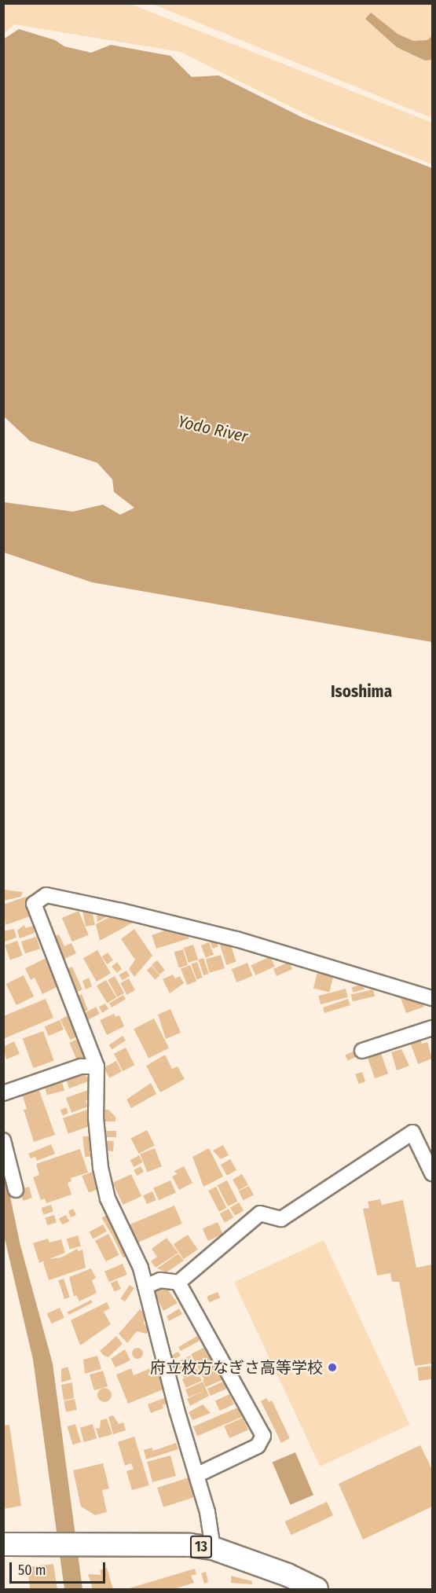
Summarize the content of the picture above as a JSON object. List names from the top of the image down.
{
  "streets": {
    "main road": ["13"]
  },
  "districts": ["Isoshima"],
  "water": ["Yodo River"],
  "places": ["府立枚方なぎさ高等学校"],
  "scale_bar": "50 m"
}
